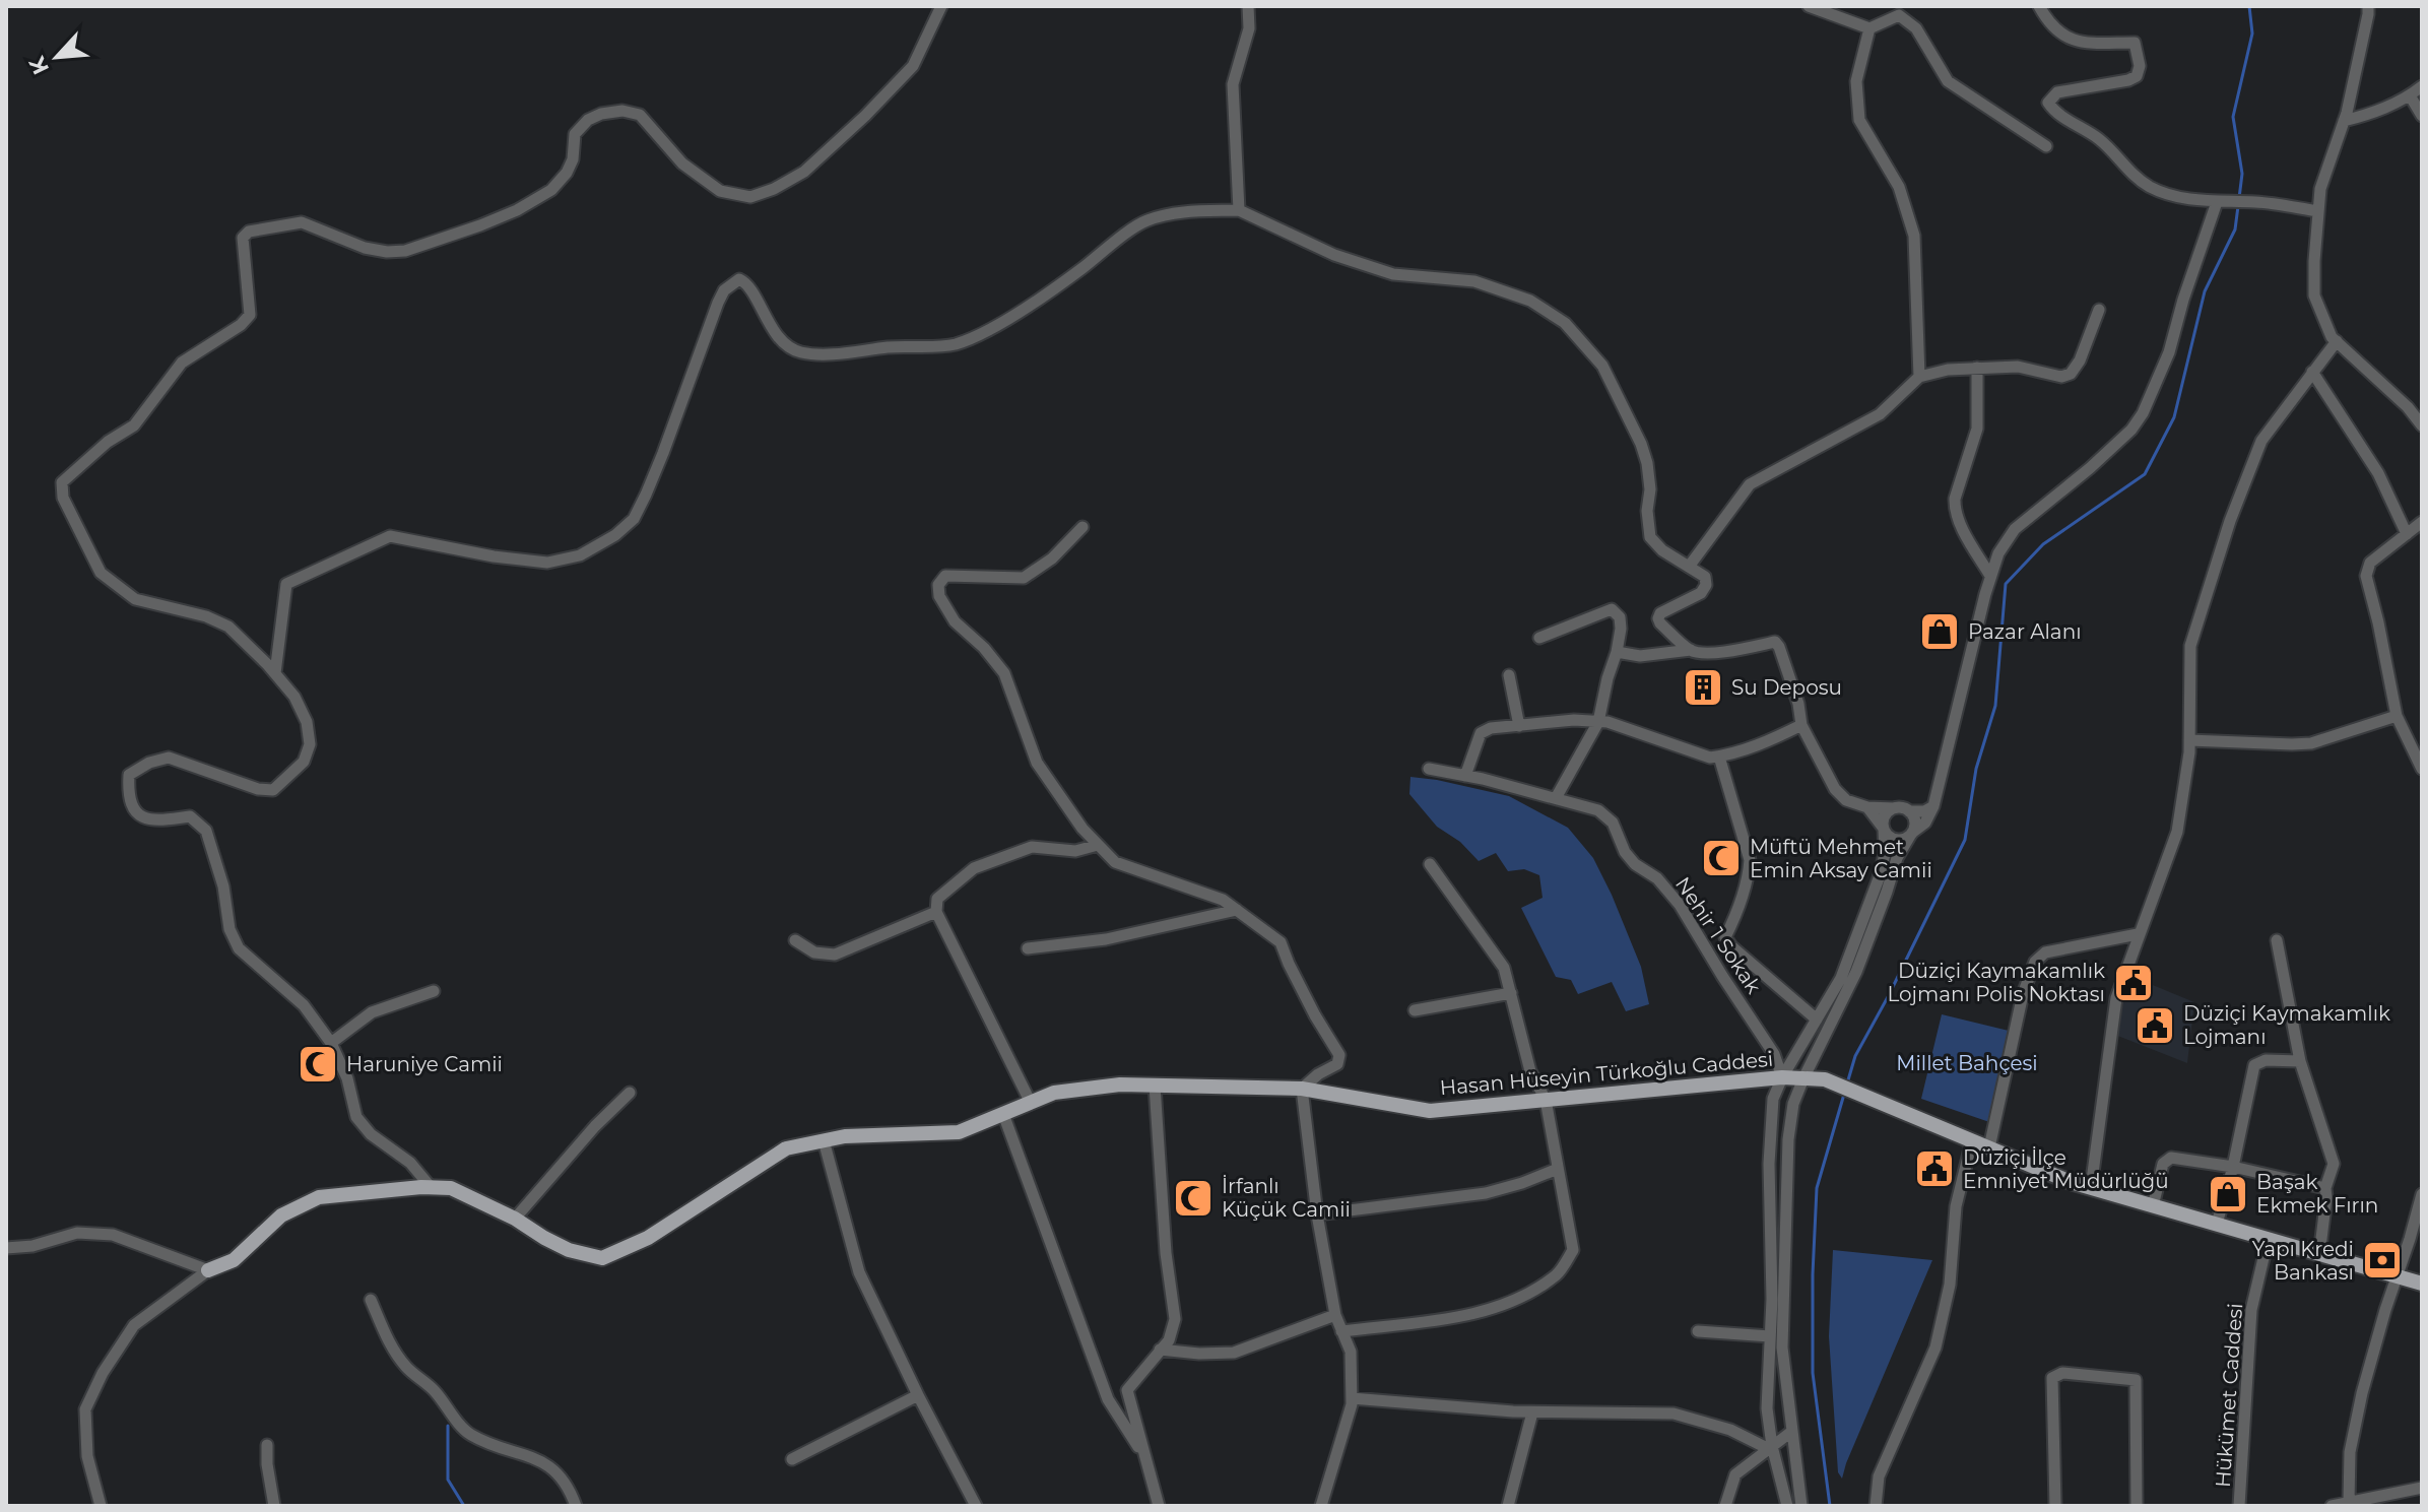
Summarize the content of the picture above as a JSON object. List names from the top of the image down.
{
  "streets": {
    "main road": ["Hasan Hüseyin Türkoğlu Caddesi"],
    "street": ["Nehir 1 Sokak", "Hükümet Caddesi"]
  },
  "crossings": [
    ["Nehir 1 Sokak", "Hasan Hüseyin Türkoğlu Caddesi"],
    ["Hasan Hüseyin Türkoğlu Caddesi", "Hükümet Caddesi"]
  ],
  "parks": ["Millet Bahçesi"],
  "places": {
    "shop": ["Pazar Alanı", "Başak Ekmek Fırın"],
    "building": ["Su Deposu"],
    "mosque": ["Müftü Mehmet Emin Aksay Camii", "Haruniye Camii", "İrfanlı Küçük Camii"],
    "public building": ["Düziçi Kaymakamlık Lojmanı Polis Noktası", "Düziçi Kaymakamlık Lojmanı", "Düziçi İlçe Emniyet Müdürlüğü"],
    "bank": ["Yapı Kredi Bankası"]
  },
  "north": "bottom left"
}
